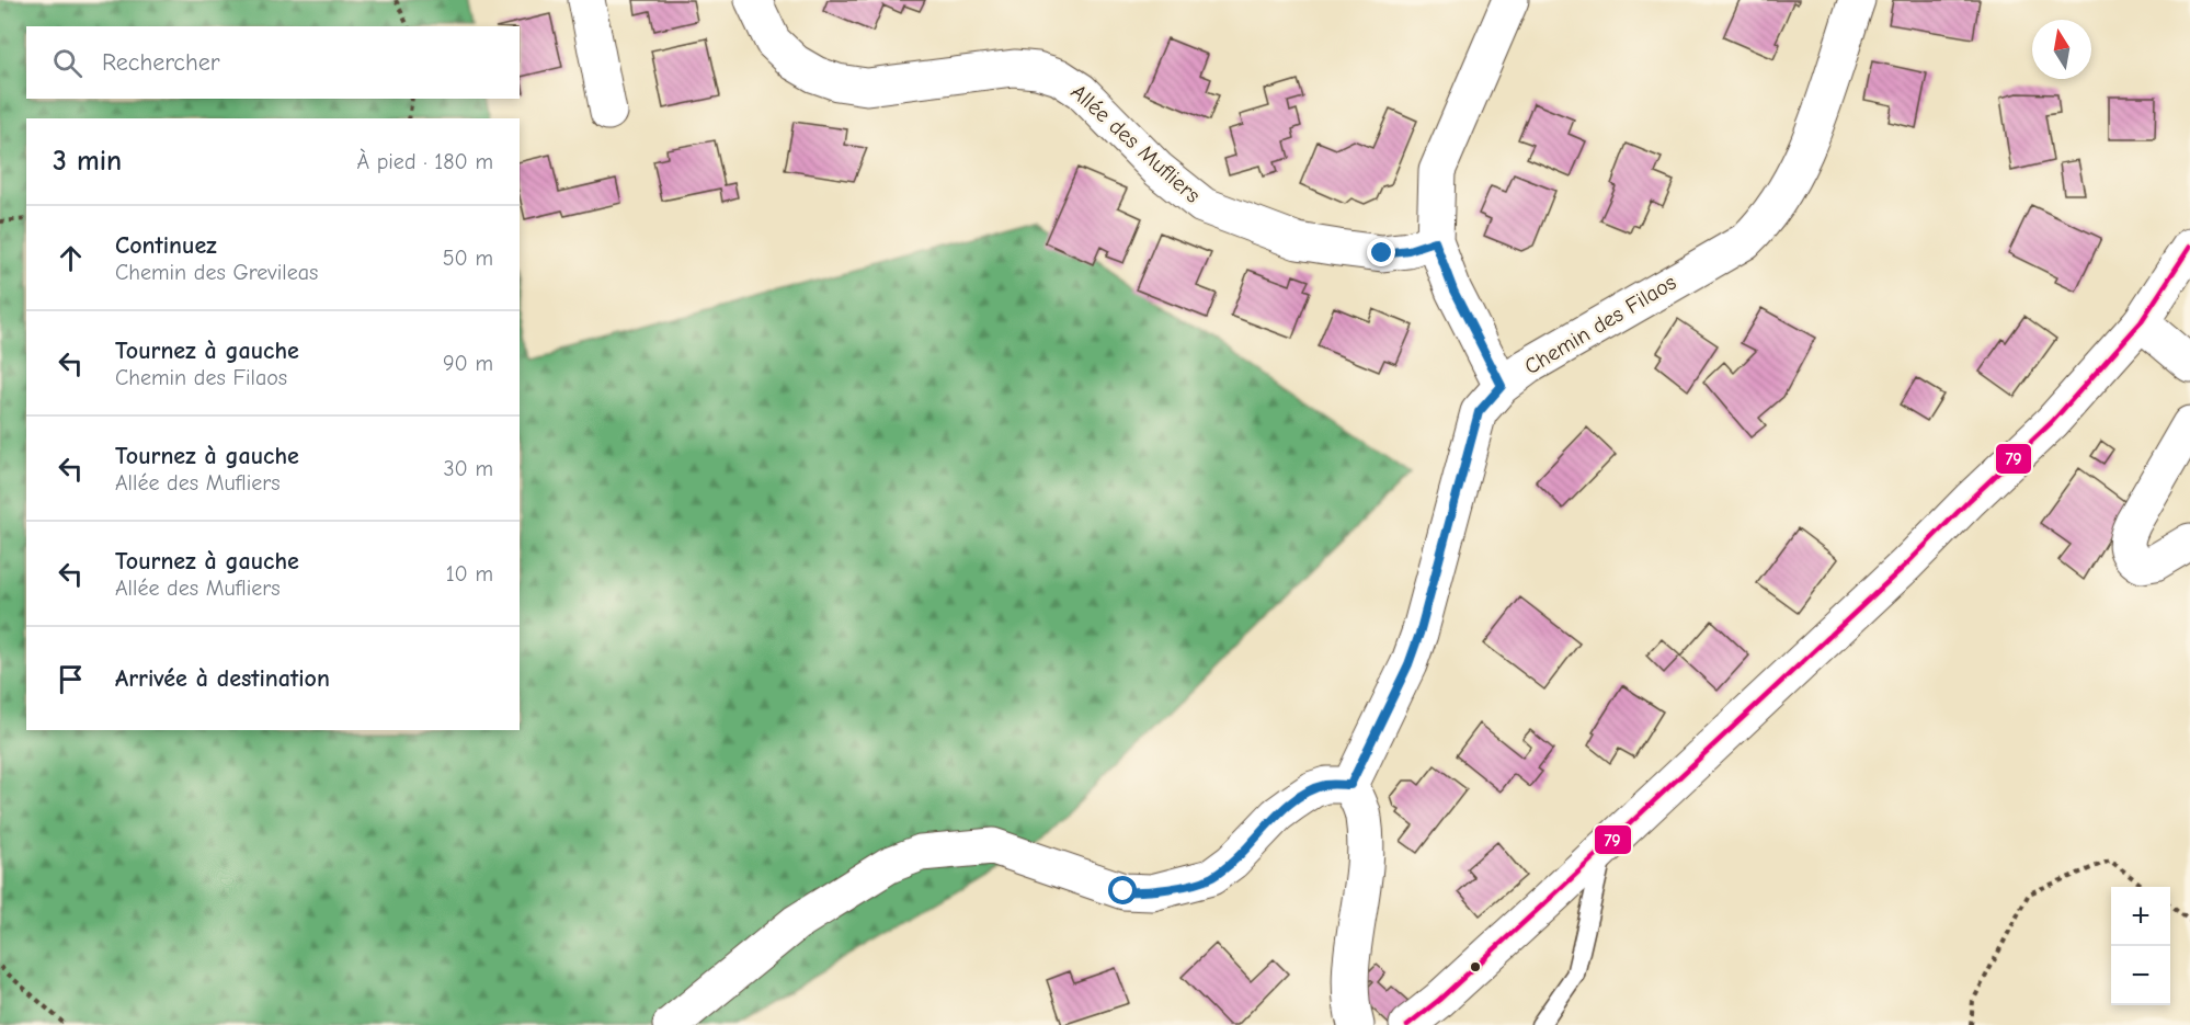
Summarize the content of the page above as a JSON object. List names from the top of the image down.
{
  "streets": {
    "street": ["Allée des Mufliers", "Chemin des Filaos"]
  },
  "lines": ["transit line 79"],
  "north": "top",
  "page": {
    "search": "Rechercher",
    "heading": ["3 min", "À pied · 180 m"],
    "list": [
      ["Continuez", "Chemin des Grevileas", "50 m"],
      ["Tournez à gauche", "Chemin des Filaos", "90 m"],
      ["Tournez à gauche", "Allée des Mufliers", "30 m"],
      ["Tournez à gauche", "Allée des Mufliers", "10 m"],
      "Arrivée à destination"
    ],
    "map_buttons": ["+", "−"]
  }
}
